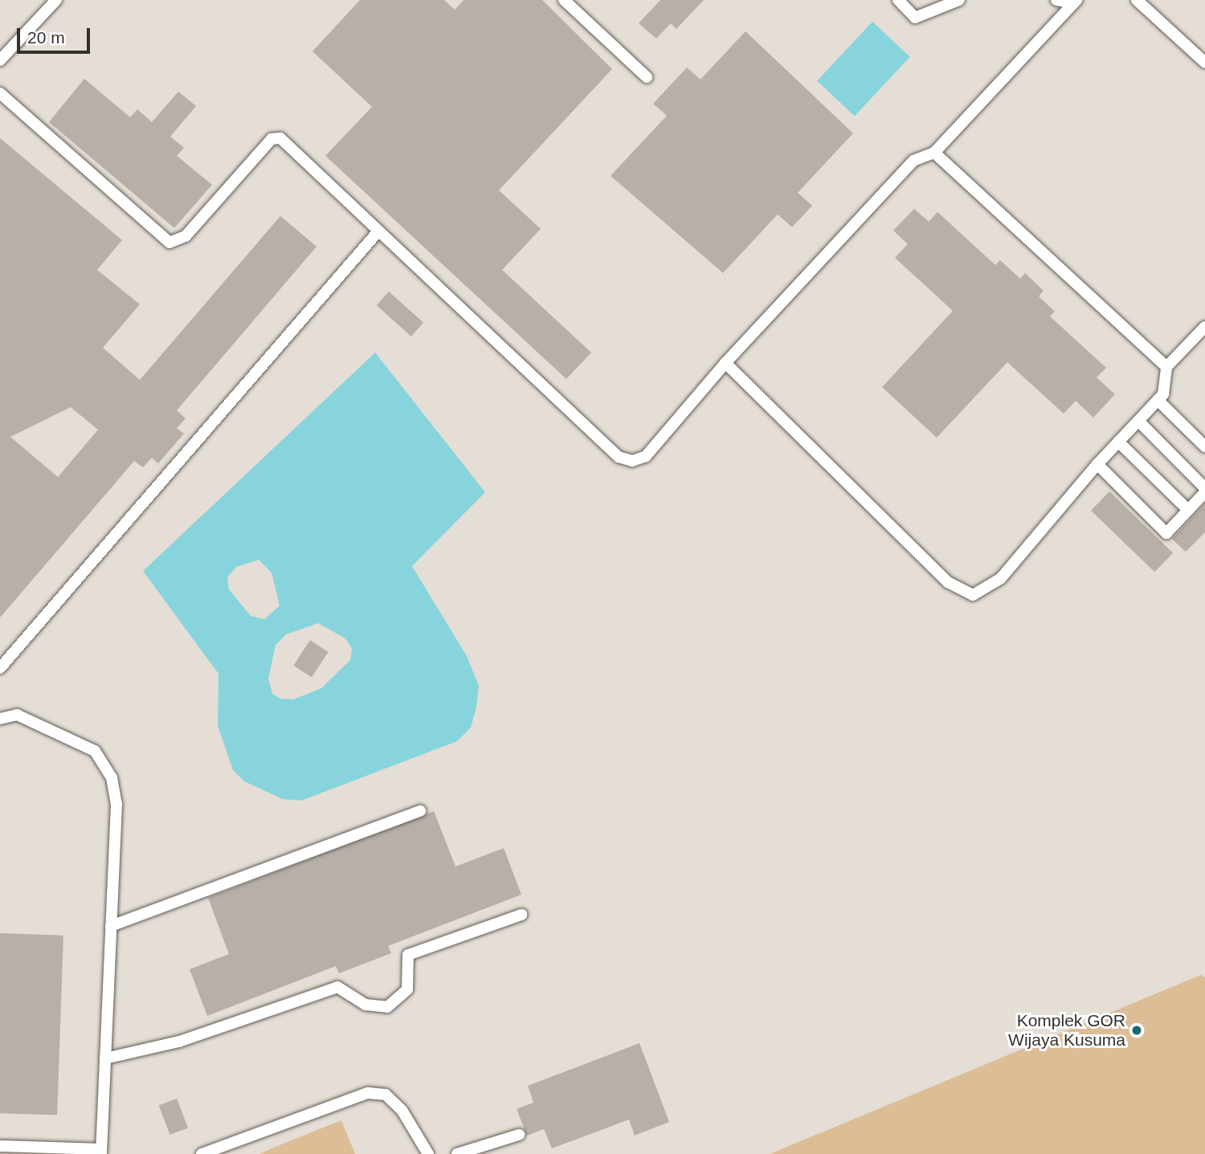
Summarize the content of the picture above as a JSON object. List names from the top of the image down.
{
  "places": ["Komplek GOR Wijaya Kusuma"],
  "scale_bar": "20 m"
}
